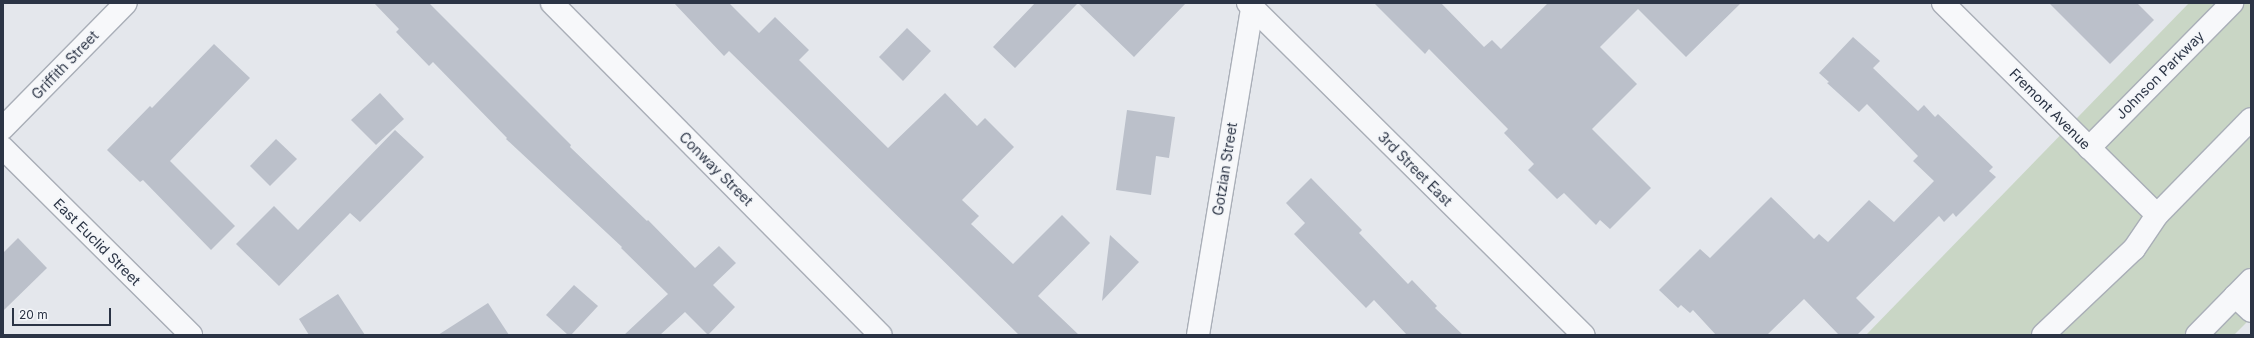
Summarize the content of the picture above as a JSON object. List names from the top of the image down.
{
  "streets": {
    "street": [
      "Griffith Street",
      "Johnson Parkway",
      "Fremont Avenue",
      "Conway Street",
      "Gotzian Street",
      "3rd Street East",
      "East Euclid Street"
    ]
  },
  "crossings": [
    ["Johnson Parkway", "Fremont Avenue"],
    ["Gotzian Street", "3rd Street East"]
  ],
  "scale_bar": "20 m"
}
